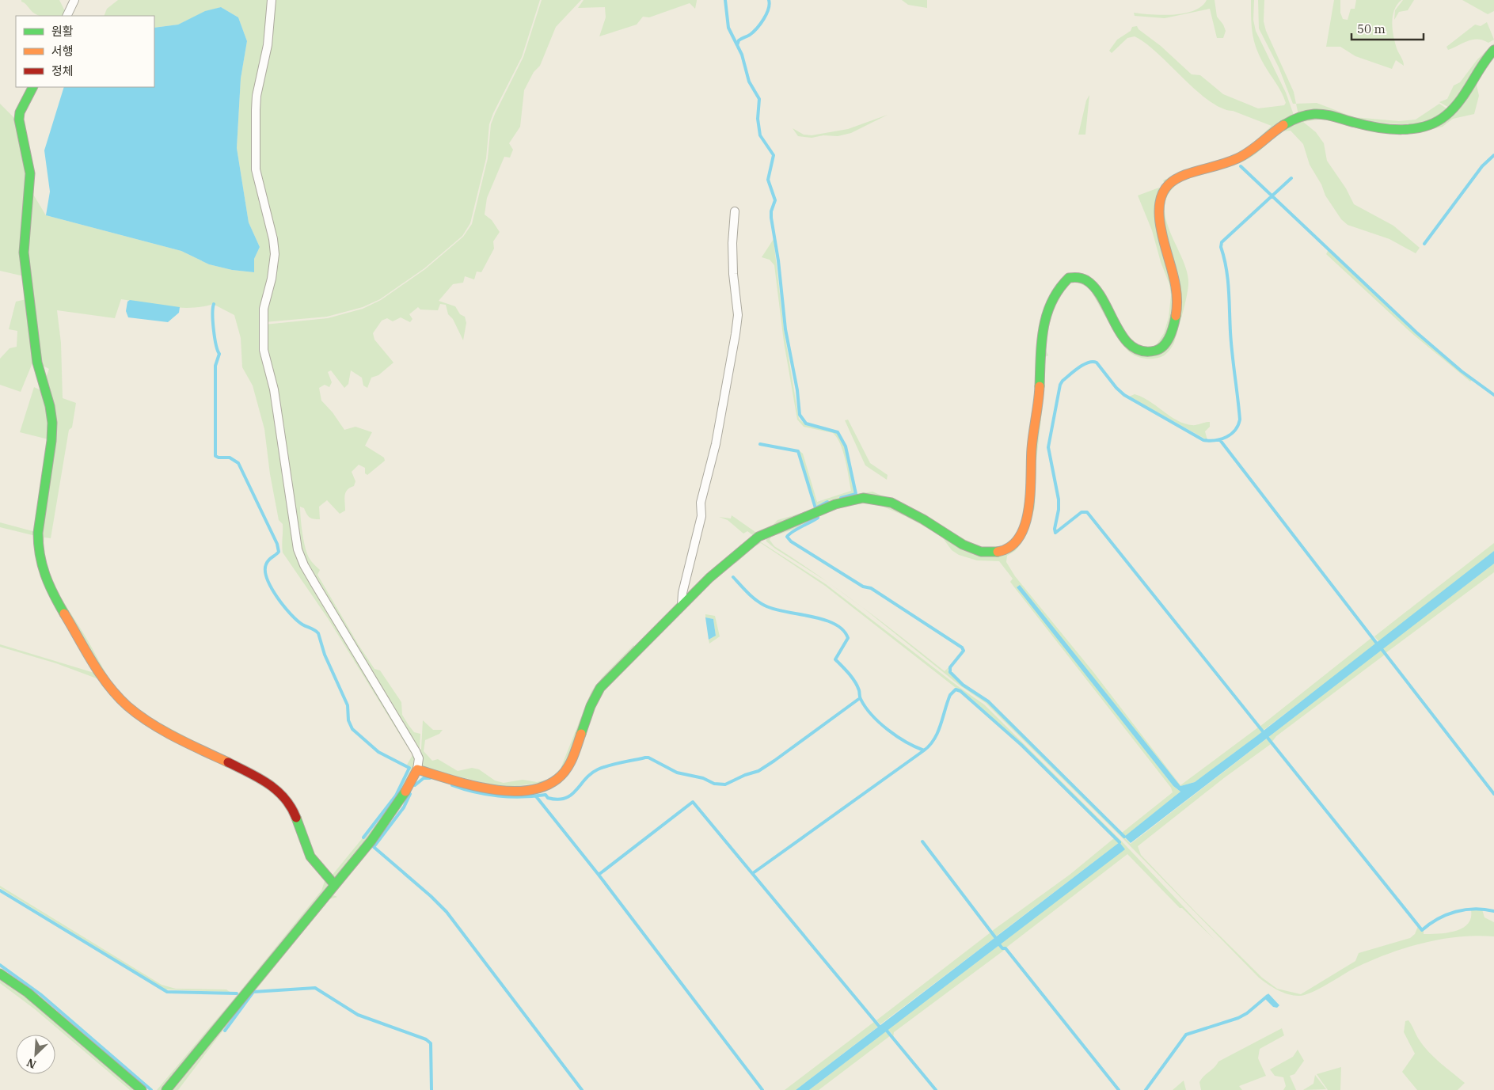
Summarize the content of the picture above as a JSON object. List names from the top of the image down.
{
  "legend": ["원활", "서행", "정체"],
  "scale_bar": "50 m",
  "north": "bottom left"
}
